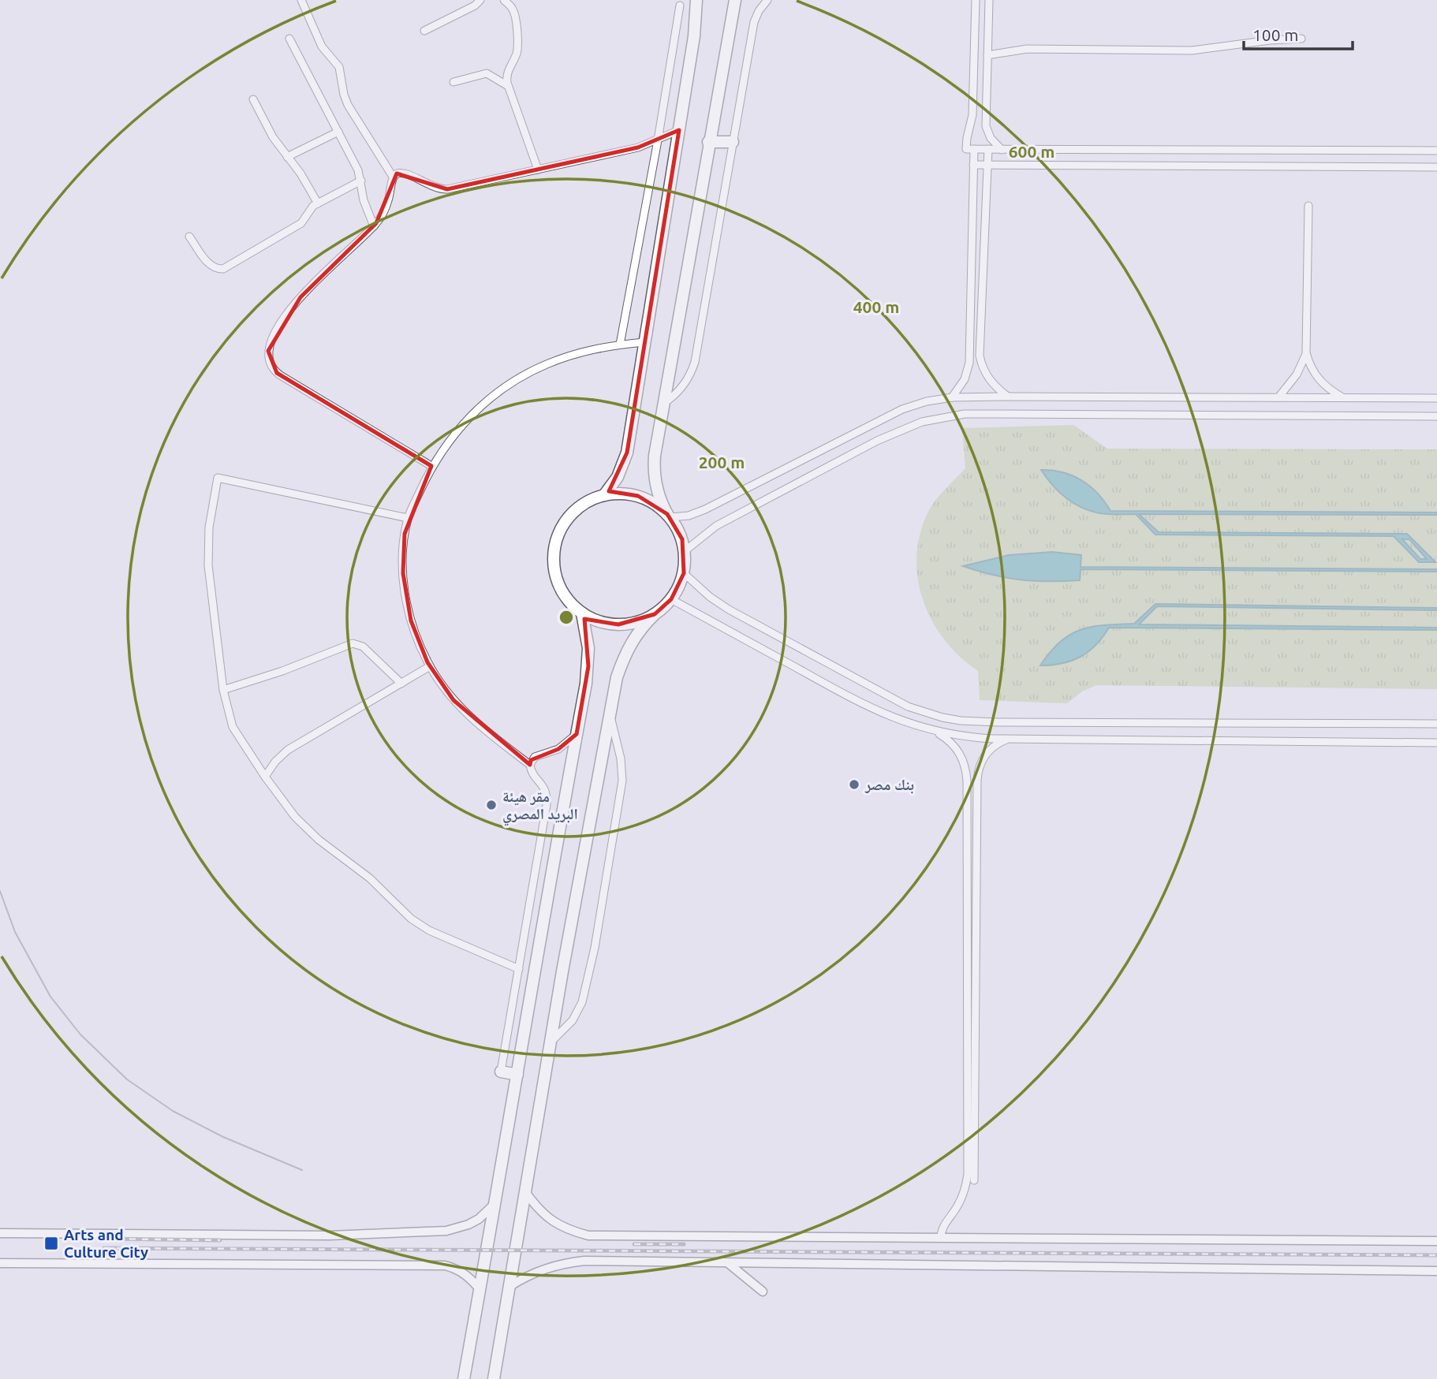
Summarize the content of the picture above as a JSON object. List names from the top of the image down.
{
  "places": {
    "other": ["بنك مصر", "مقر هيئة البريد المصري"],
    "transit": ["Arts and Culture City"]
  },
  "scale_bar": "100 m",
  "rings": ["600 m", "400 m", "200 m"]
}
